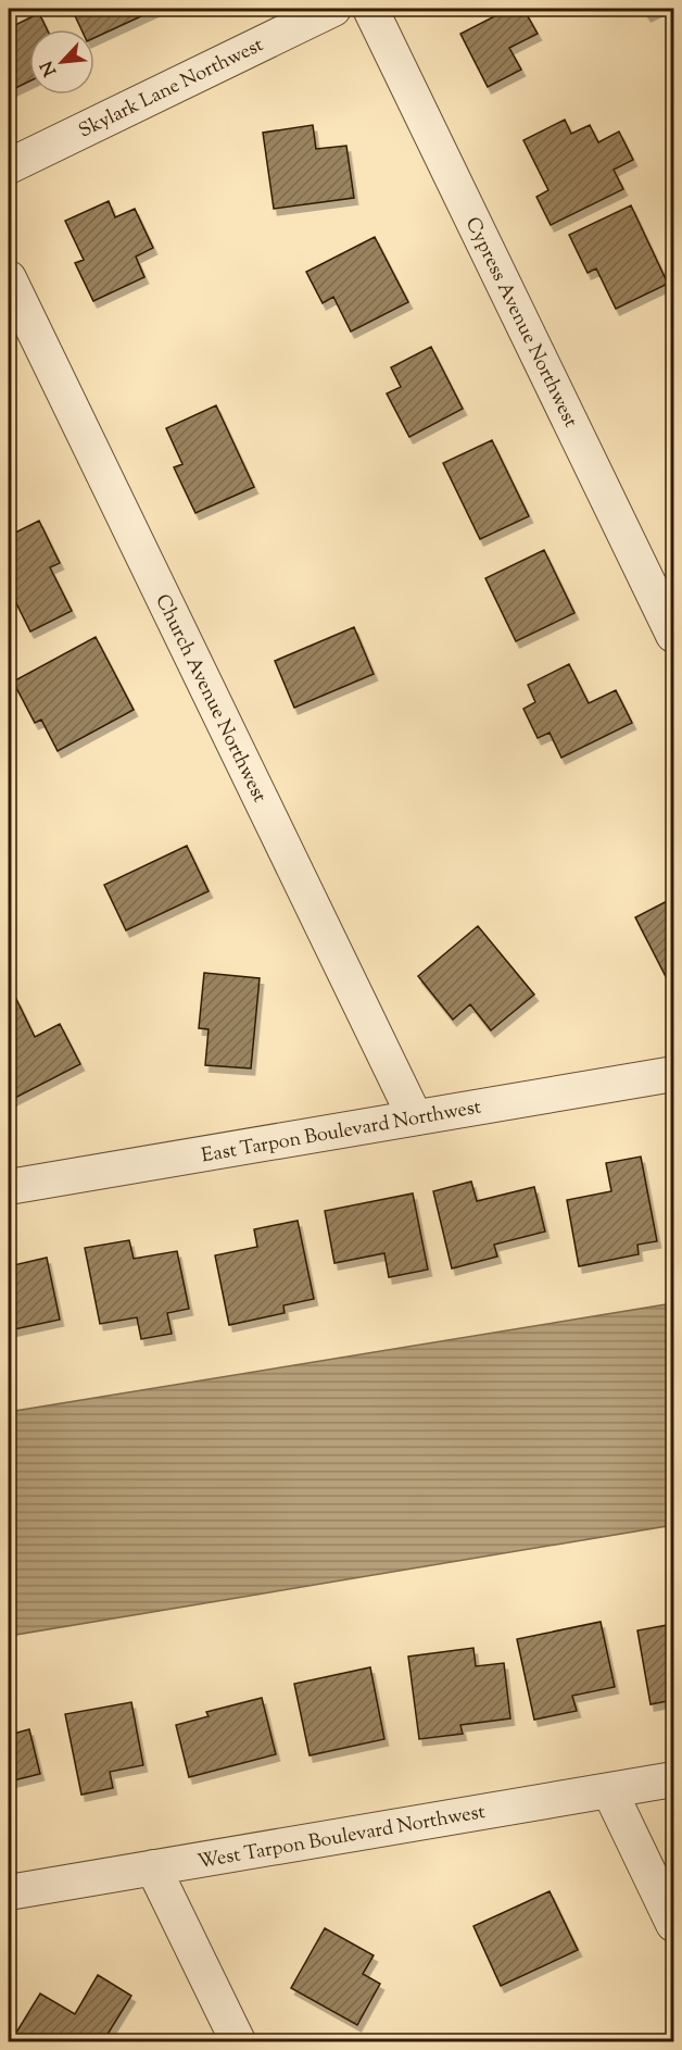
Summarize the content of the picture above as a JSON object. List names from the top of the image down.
{
  "streets": {
    "street": [
      "Skylark Lane Northwest",
      "Cypress Avenue Northwest",
      "Church Avenue Northwest",
      "East Tarpon Boulevard Northwest",
      "West Tarpon Boulevard Northwest"
    ]
  },
  "crossings": [
    ["Church Avenue Northwest", "East Tarpon Boulevard Northwest"]
  ],
  "north": "bottom left"
}
